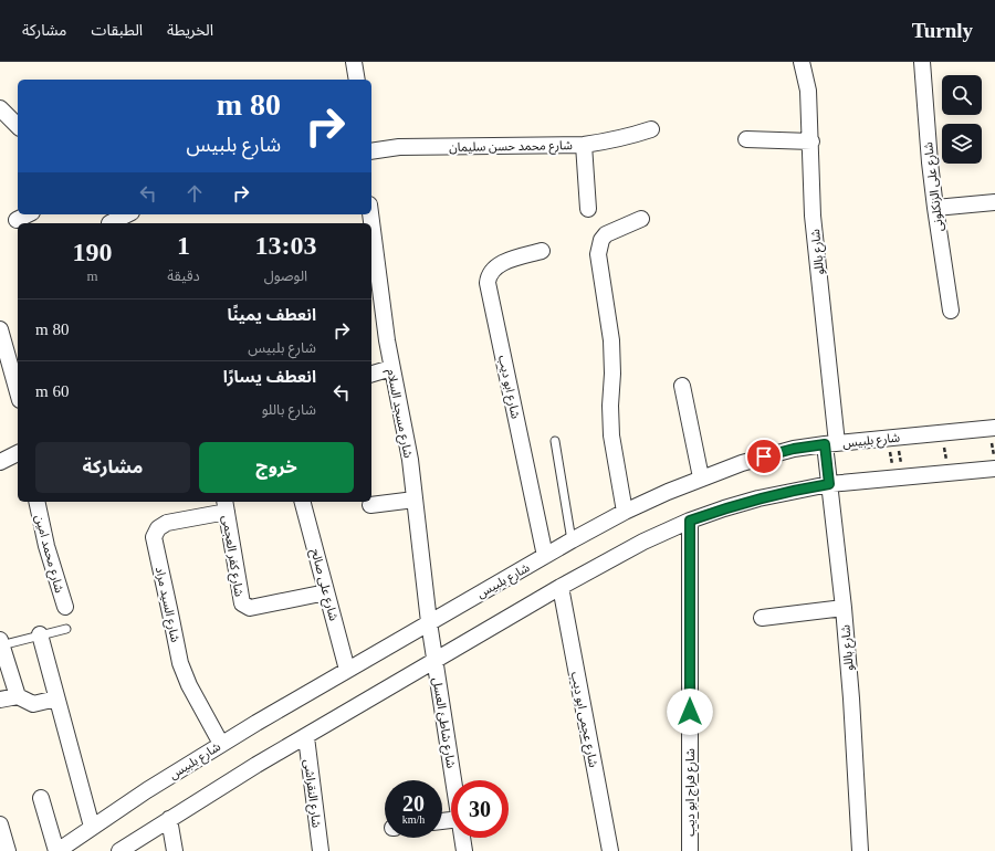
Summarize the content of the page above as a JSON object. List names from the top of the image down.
{
  "streets": {
    "street": [
      "شارع محمد حسن سليمان",
      "شارع على الزنكلونى",
      "شارع باللو",
      "شارع ابو ديب",
      "شارع مسجد السلام",
      "شارع بلبيس",
      "شارع محمد امين",
      "شارع كفر العجمى",
      "شارع على صالح",
      "شارع السيد مراد",
      "شارع عجمى ابو ديب",
      "شارع شاطئ العسل",
      "شارع فراج ابو ديب",
      "شارع النقراشى"
    ]
  },
  "crossings": [
    ["شارع باللو", "شارع بلبيس"],
    ["شارع ابو ديب", "شارع بلبيس"],
    ["شارع مسجد السلام", "شارع بلبيس"],
    ["شارع مسجد السلام", "شارع شاطئ العسل"],
    ["شارع بلبيس", "شارع على صالح"],
    ["شارع بلبيس", "شارع السيد مراد"],
    ["شارع بلبيس", "شارع شاطئ العسل"],
    ["شارع كفر العجمى", "شارع على صالح"],
    ["شارع كفر العجمى", "شارع السيد مراد"]
  ],
  "page": {
    "header": "Turnly",
    "nav": ["الخريطة", "الطبقات", "مشاركة"],
    "turn": ["80 m", "شارع بلبيس"],
    "eta": [
      "13:03",
      "الوصول",
      "1",
      "دقيقة",
      "190",
      "m"
    ],
    "list": [
      {
        "name": "انعطف يمينًا",
        "note": "شارع بلبيس",
        "value": "80 m"
      },
      {
        "name": "انعطف يسارًا",
        "note": "شارع باللو",
        "value": "60 m"
      }
    ],
    "buttons": ["خروج", "مشاركة"],
    "speed": "20 km/h",
    "limit": "30"
  }
}
